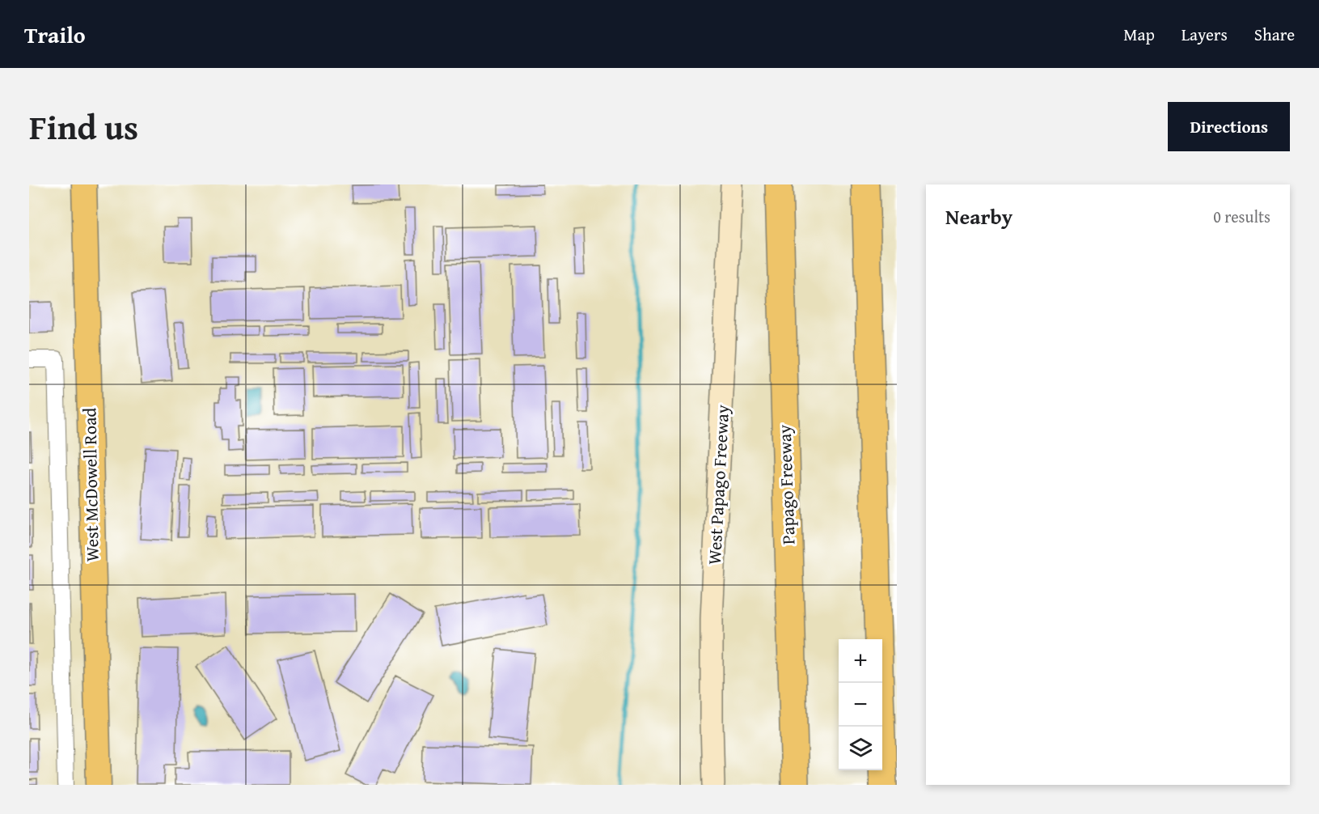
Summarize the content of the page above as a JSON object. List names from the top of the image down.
{
  "streets": {
    "highway": ["Papago Freeway"],
    "main road": ["West McDowell Road", "West Papago Freeway"]
  },
  "page": {
    "header": "Trailo",
    "nav": ["Map", "Layers", "Share"],
    "title": "Find us",
    "buttons": "Directions",
    "heading": ["Nearby", "0 results"],
    "map_buttons": ["+", "−"]
  }
}
